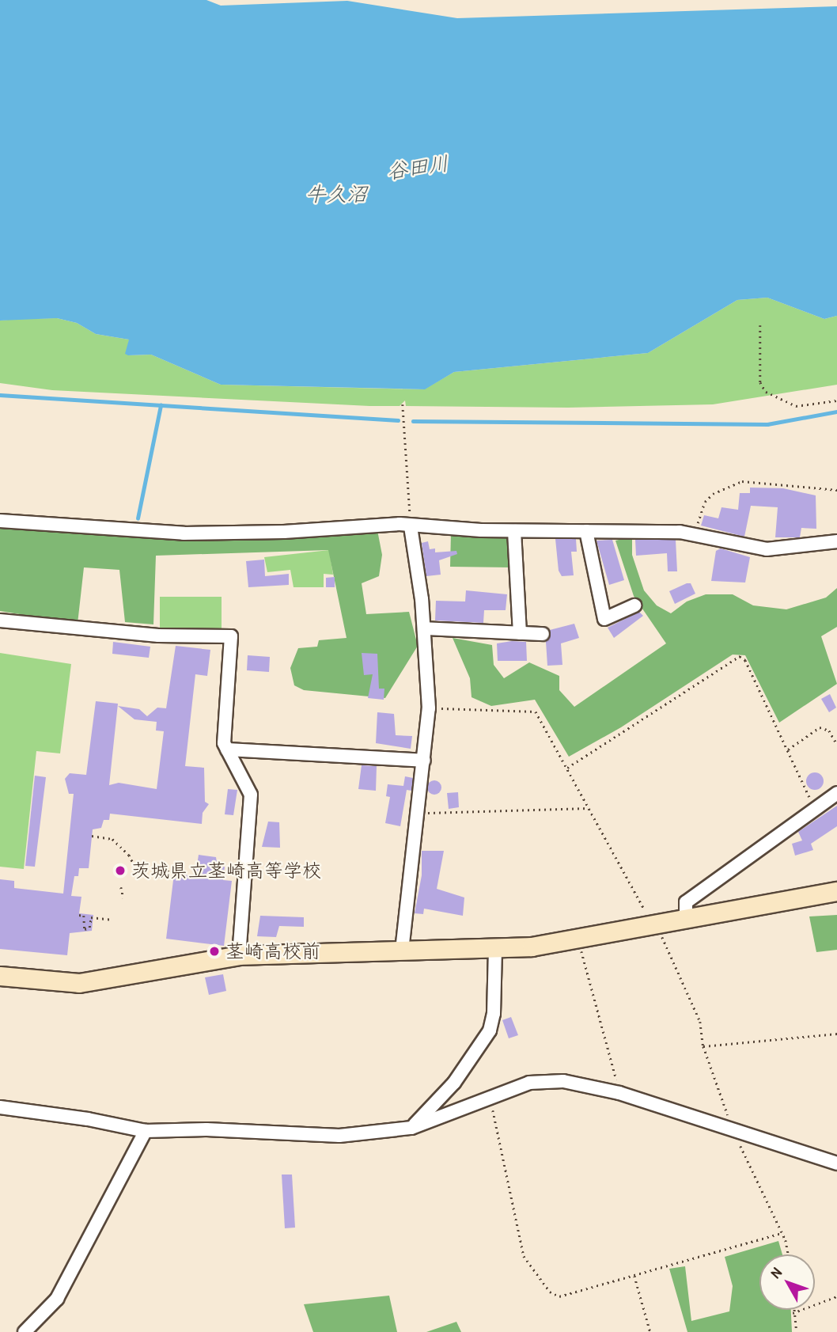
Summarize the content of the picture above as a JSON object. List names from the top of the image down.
{
  "water": ["谷田川", "牛久沼"],
  "places": ["茨城県立茎崎高等学校", "茎崎高校前"],
  "north": "top left"
}
